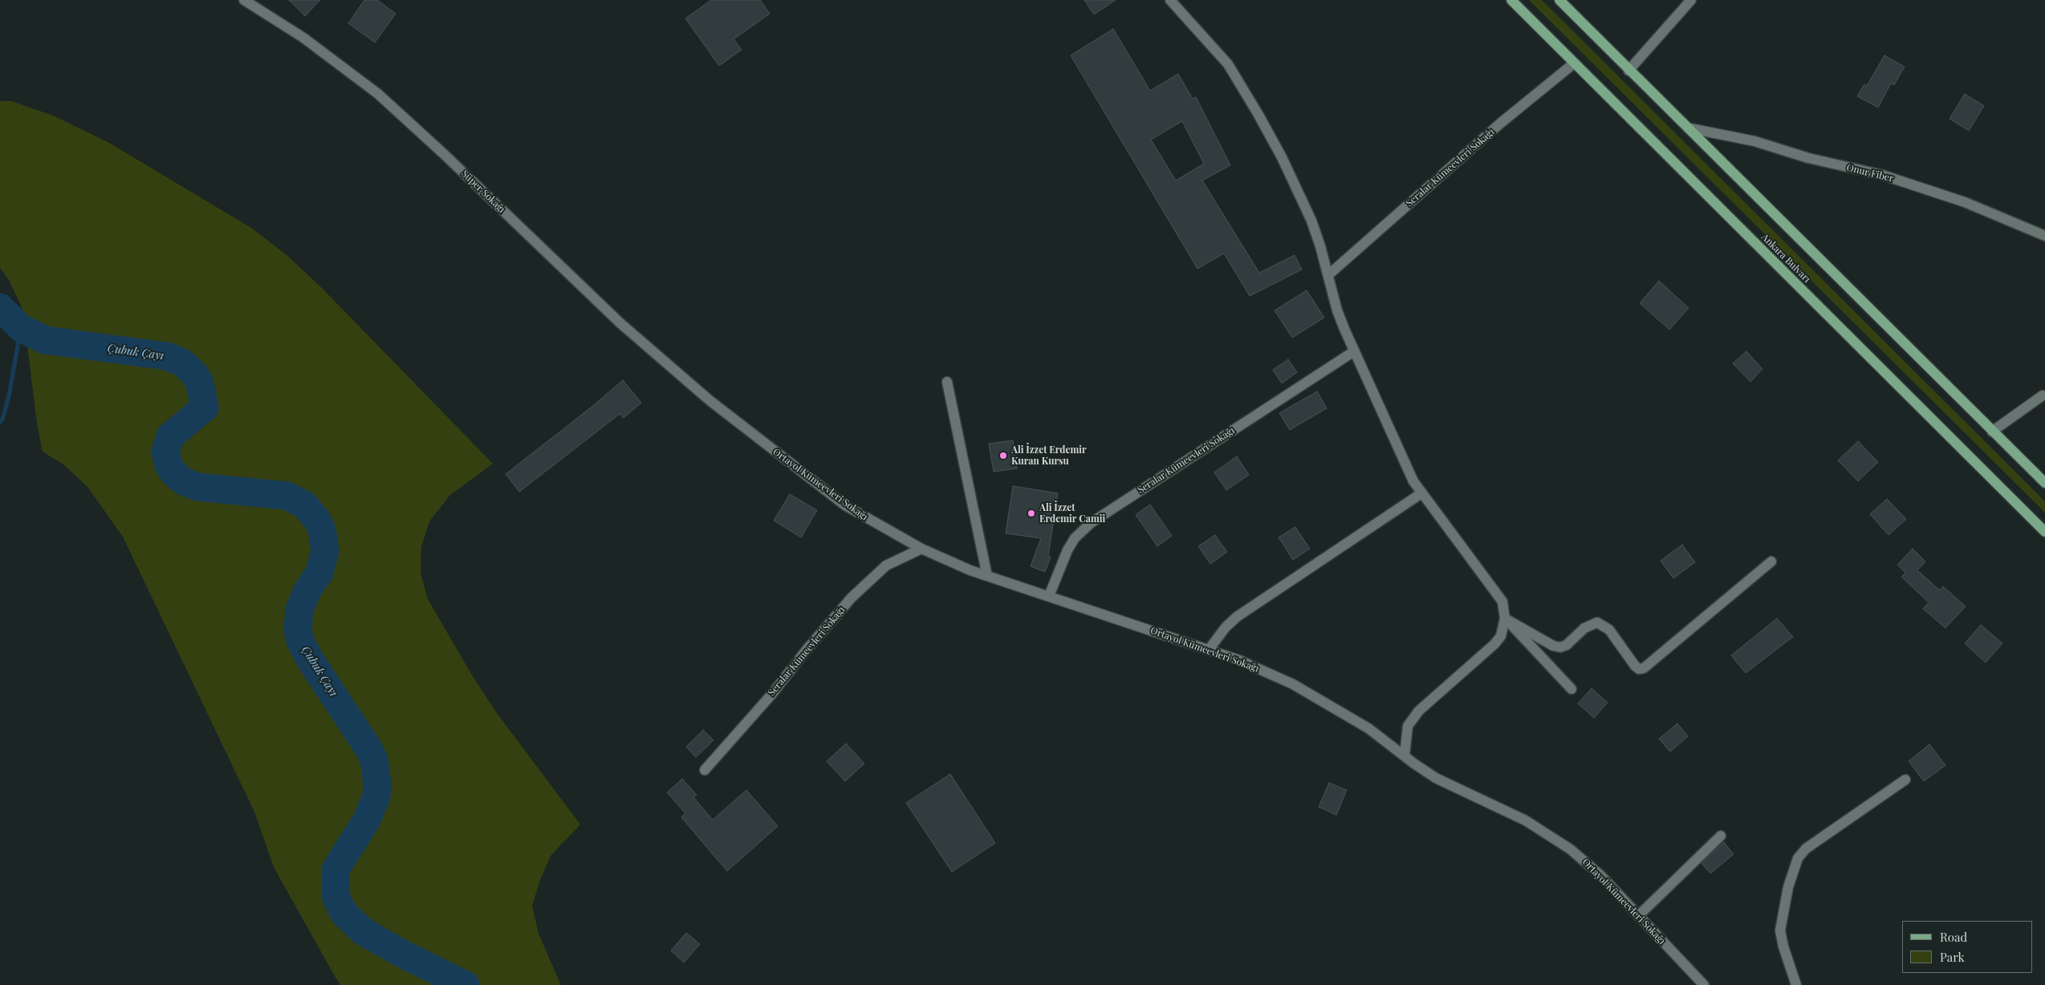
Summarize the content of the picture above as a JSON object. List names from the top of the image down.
{
  "streets": {
    "main road": ["Ankara Bulvarı"],
    "street": [
      "Seralar Kümeevleri Sokağı",
      "Onur Fiber",
      "Süper Sokağı",
      "Ortayol Kümeevleri Sokağı"
    ]
  },
  "crossings": [
    ["Seralar Kümeevleri Sokağı", "Ankara Bulvarı"],
    ["Seralar Kümeevleri Sokağı", "Ortayol Kümeevleri Sokağı"],
    ["Süper Sokağı", "Ortayol Kümeevleri Sokağı"]
  ],
  "water": ["Çubuk Çayı"],
  "places": ["Ali İzzet Erdemir Kuran Kursu", "Ali İzzet Erdemir Camii"],
  "legend": ["Road", "Park"]
}
